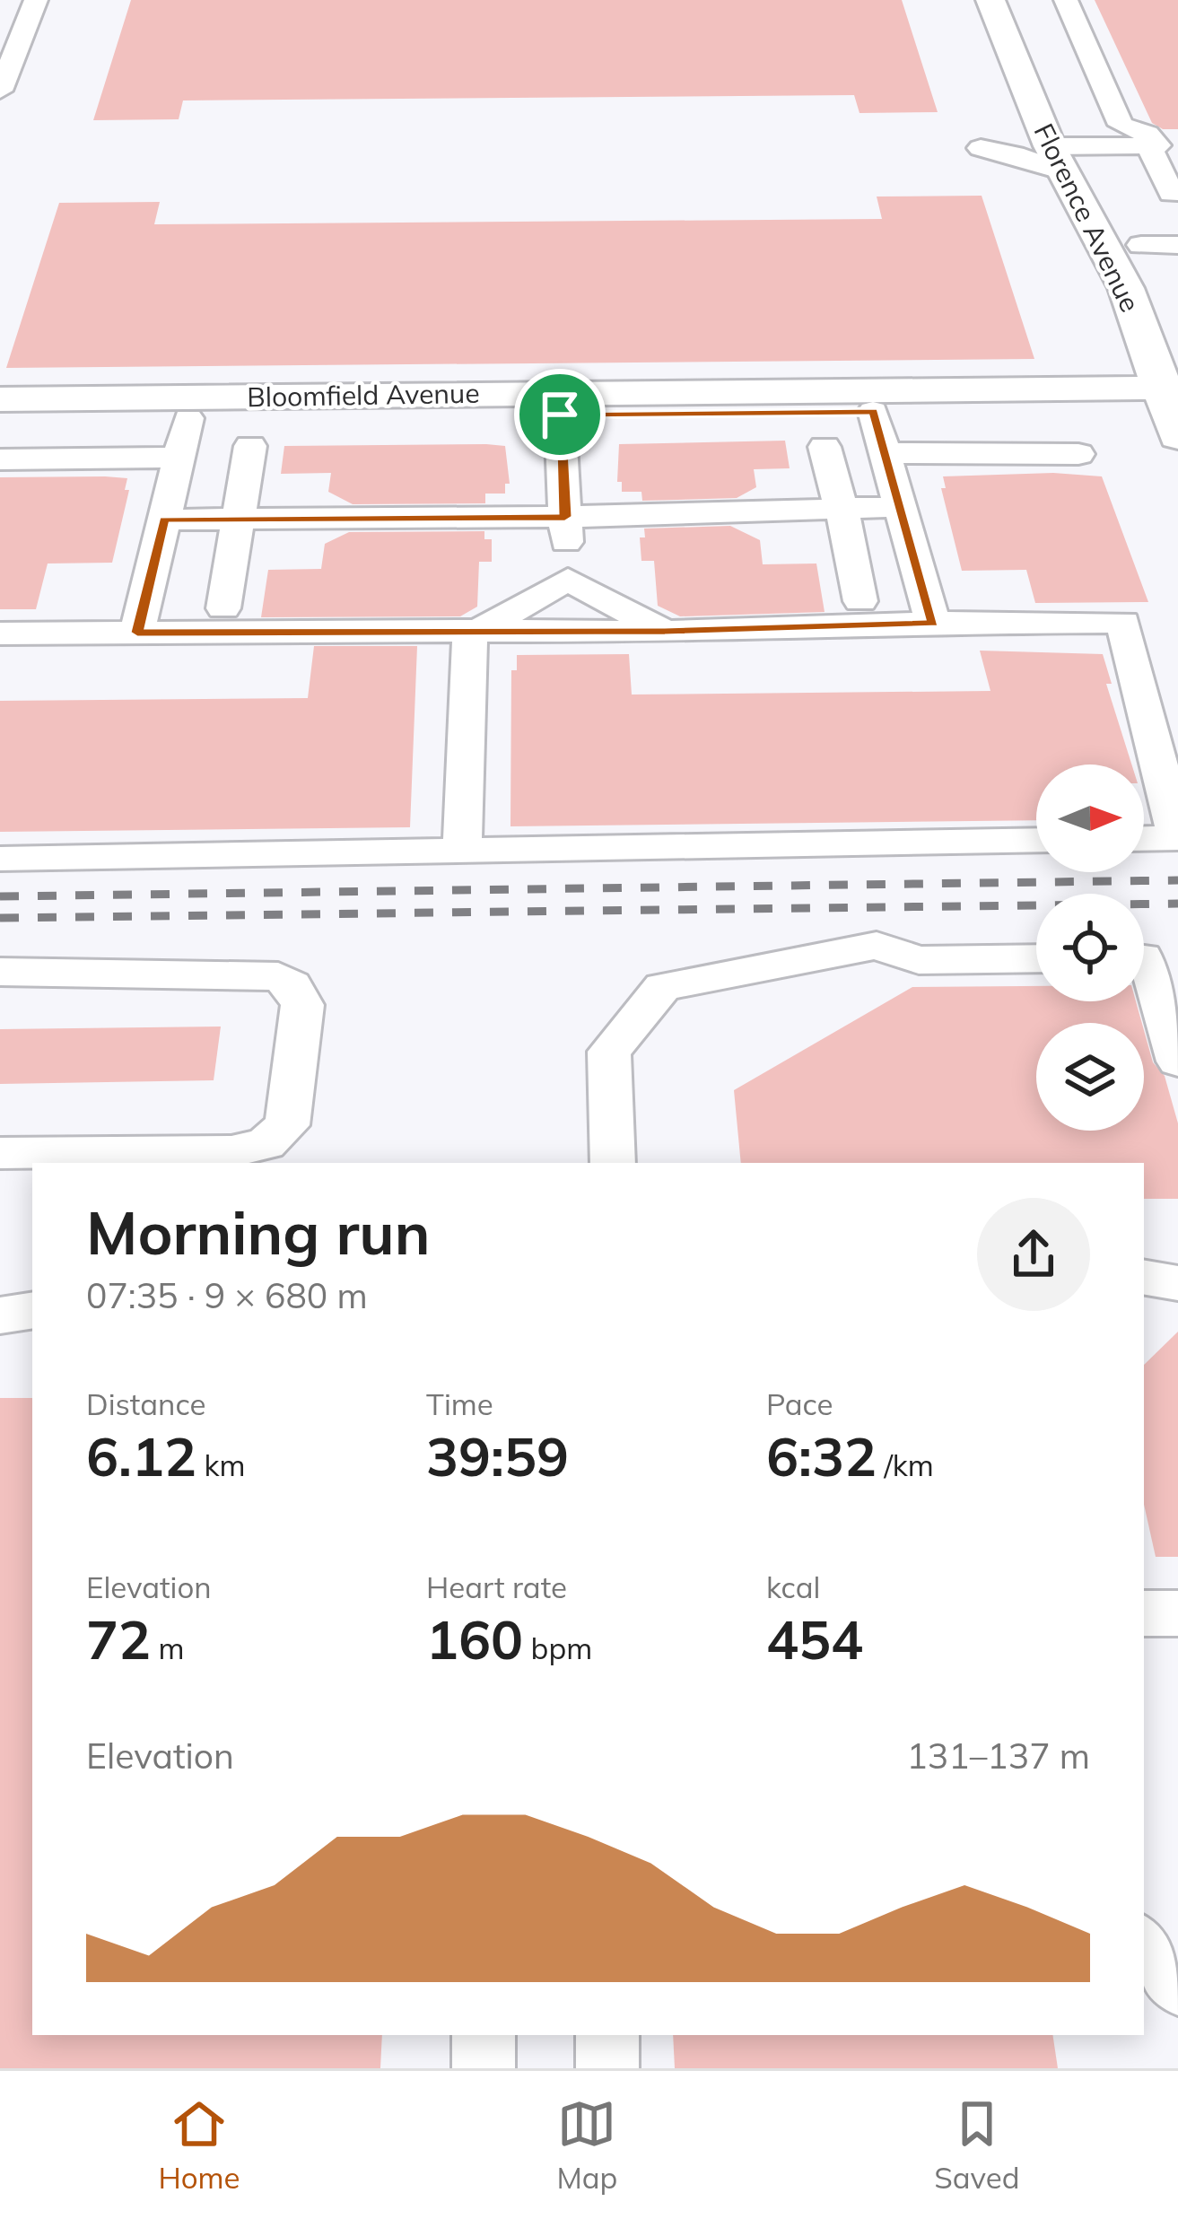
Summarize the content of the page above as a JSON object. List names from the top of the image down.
{
  "streets": {
    "main road": ["Florence Avenue", "Bloomfield Avenue"]
  },
  "crossings": [
    ["Florence Avenue", "Bloomfield Avenue"]
  ],
  "north": "right",
  "page": {
    "heading": ["Morning run", "07:35 · 9 × 680 m"],
    "stats": [
      ["Distance", "6.12 km"],
      ["Time", "39:59"],
      ["Pace", "6:32 /km"],
      ["Elevation", "72 m"],
      ["Heart rate", "160 bpm"],
      ["kcal", "454"]
    ],
    "chart": ["Elevation", "131–137 m"],
    "tabs": ["Home", "Map", "Saved"]
  }
}
